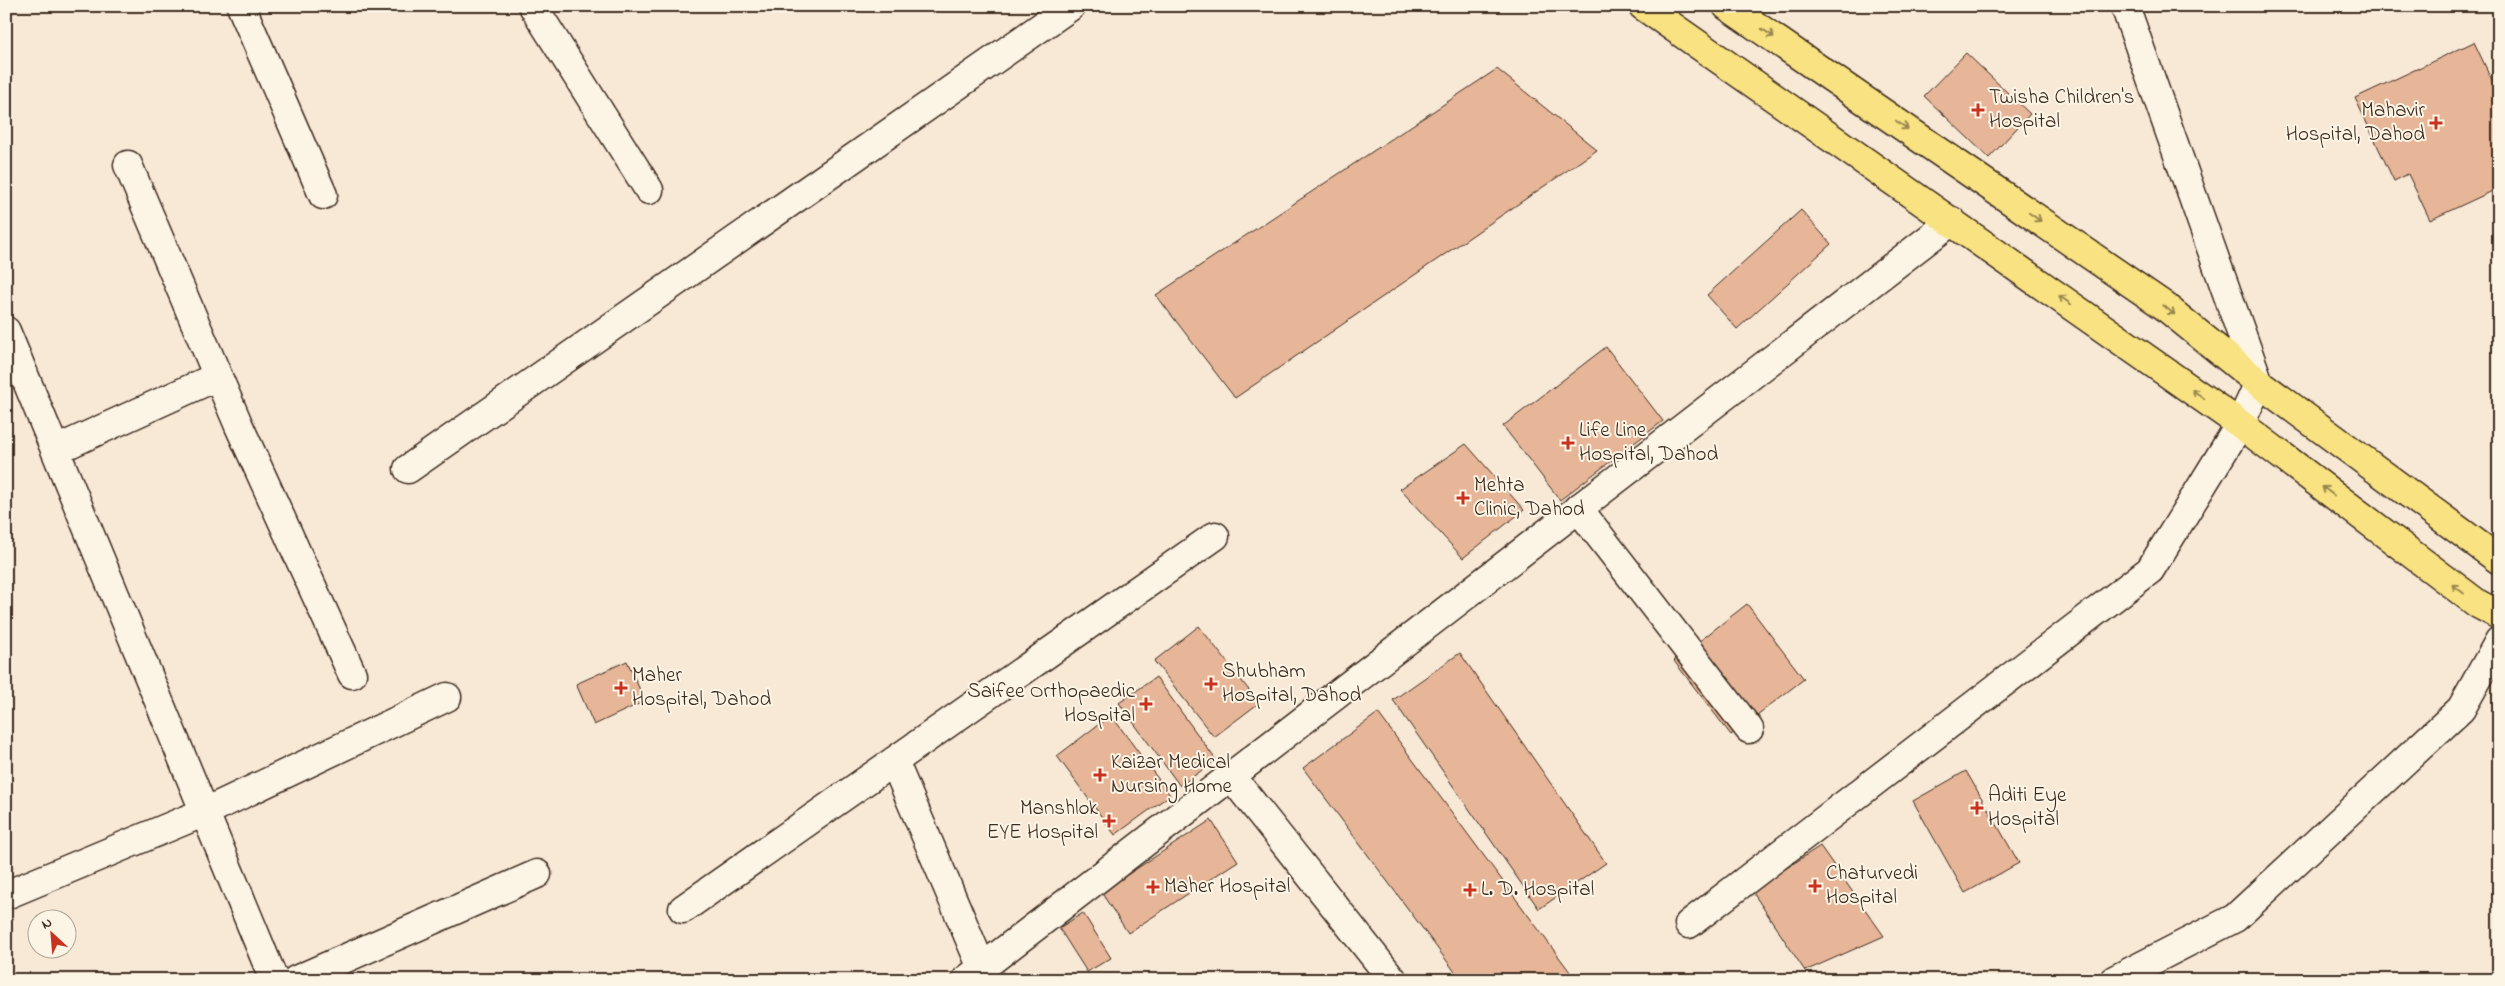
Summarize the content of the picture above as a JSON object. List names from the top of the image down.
{
  "places": {
    "health": [
      "Twisha Children's Hospital",
      "Mahavir Hospital, Dahod",
      "Life Line Hospital, Dahod",
      "Mehta Clinic, Dahod",
      "Shubham Hospital, Dahod",
      "Maher Hospital, Dahod",
      "Saifee Orthopaedic Hospital",
      "Kaizar Medical Nursing Home",
      "Aditi Eye Hospital",
      "Manshlok EYE Hospital",
      "Chaturvedi Hospital",
      "Maher Hospital",
      "L. D. Hospital"
    ]
  },
  "north": "top left"
}
